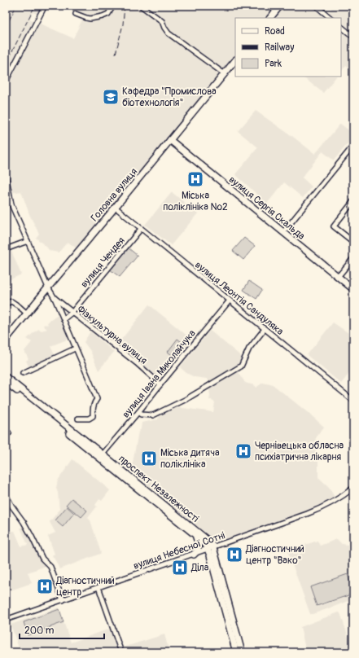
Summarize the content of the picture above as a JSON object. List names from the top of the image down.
{
  "streets": {
    "main road": ["Головна вулиця", "вулиця Сергія Скальда", "проспект Незалежності"],
    "street": [
      "вулиця Чендея",
      "вулиця Леонтія Сандуляка",
      "Фізкультурна вулиця",
      "вулиця Івана Миколайчука",
      "вулиця Небесної Сотні"
    ]
  },
  "crossings": [
    ["Головна вулиця", "вулиця Сергія Скальда"],
    ["Головна вулиця", "вулиця Леонтія Сандуляка"],
    ["вулиця Чендея", "вулиця Леонтія Сандуляка"],
    ["вулиця Чендея", "Фізкультурна вулиця"],
    ["вулиця Леонтія Сандуляка", "вулиця Івана Миколайчука"],
    ["Фізкультурна вулиця", "вулиця Івана Миколайчука"],
    ["вулиця Івана Миколайчука", "проспект Незалежності"],
    ["проспект Незалежності", "вулиця Небесної Сотні"]
  ],
  "places": {
    "school or university": ["Кафедра \"Промислова біотехнологія\""],
    "hospital": [
      "Міська поліклініка №2",
      "Чернівецька обласна психіатрична лікарня",
      "Міська дитяча поліклініка",
      "Діагностичний центр \"Вако\"",
      "Діла",
      "Діагностичний центр"
    ]
  },
  "legend": ["Road", "Railway", "Park"],
  "scale_bar": "200 m"
}
